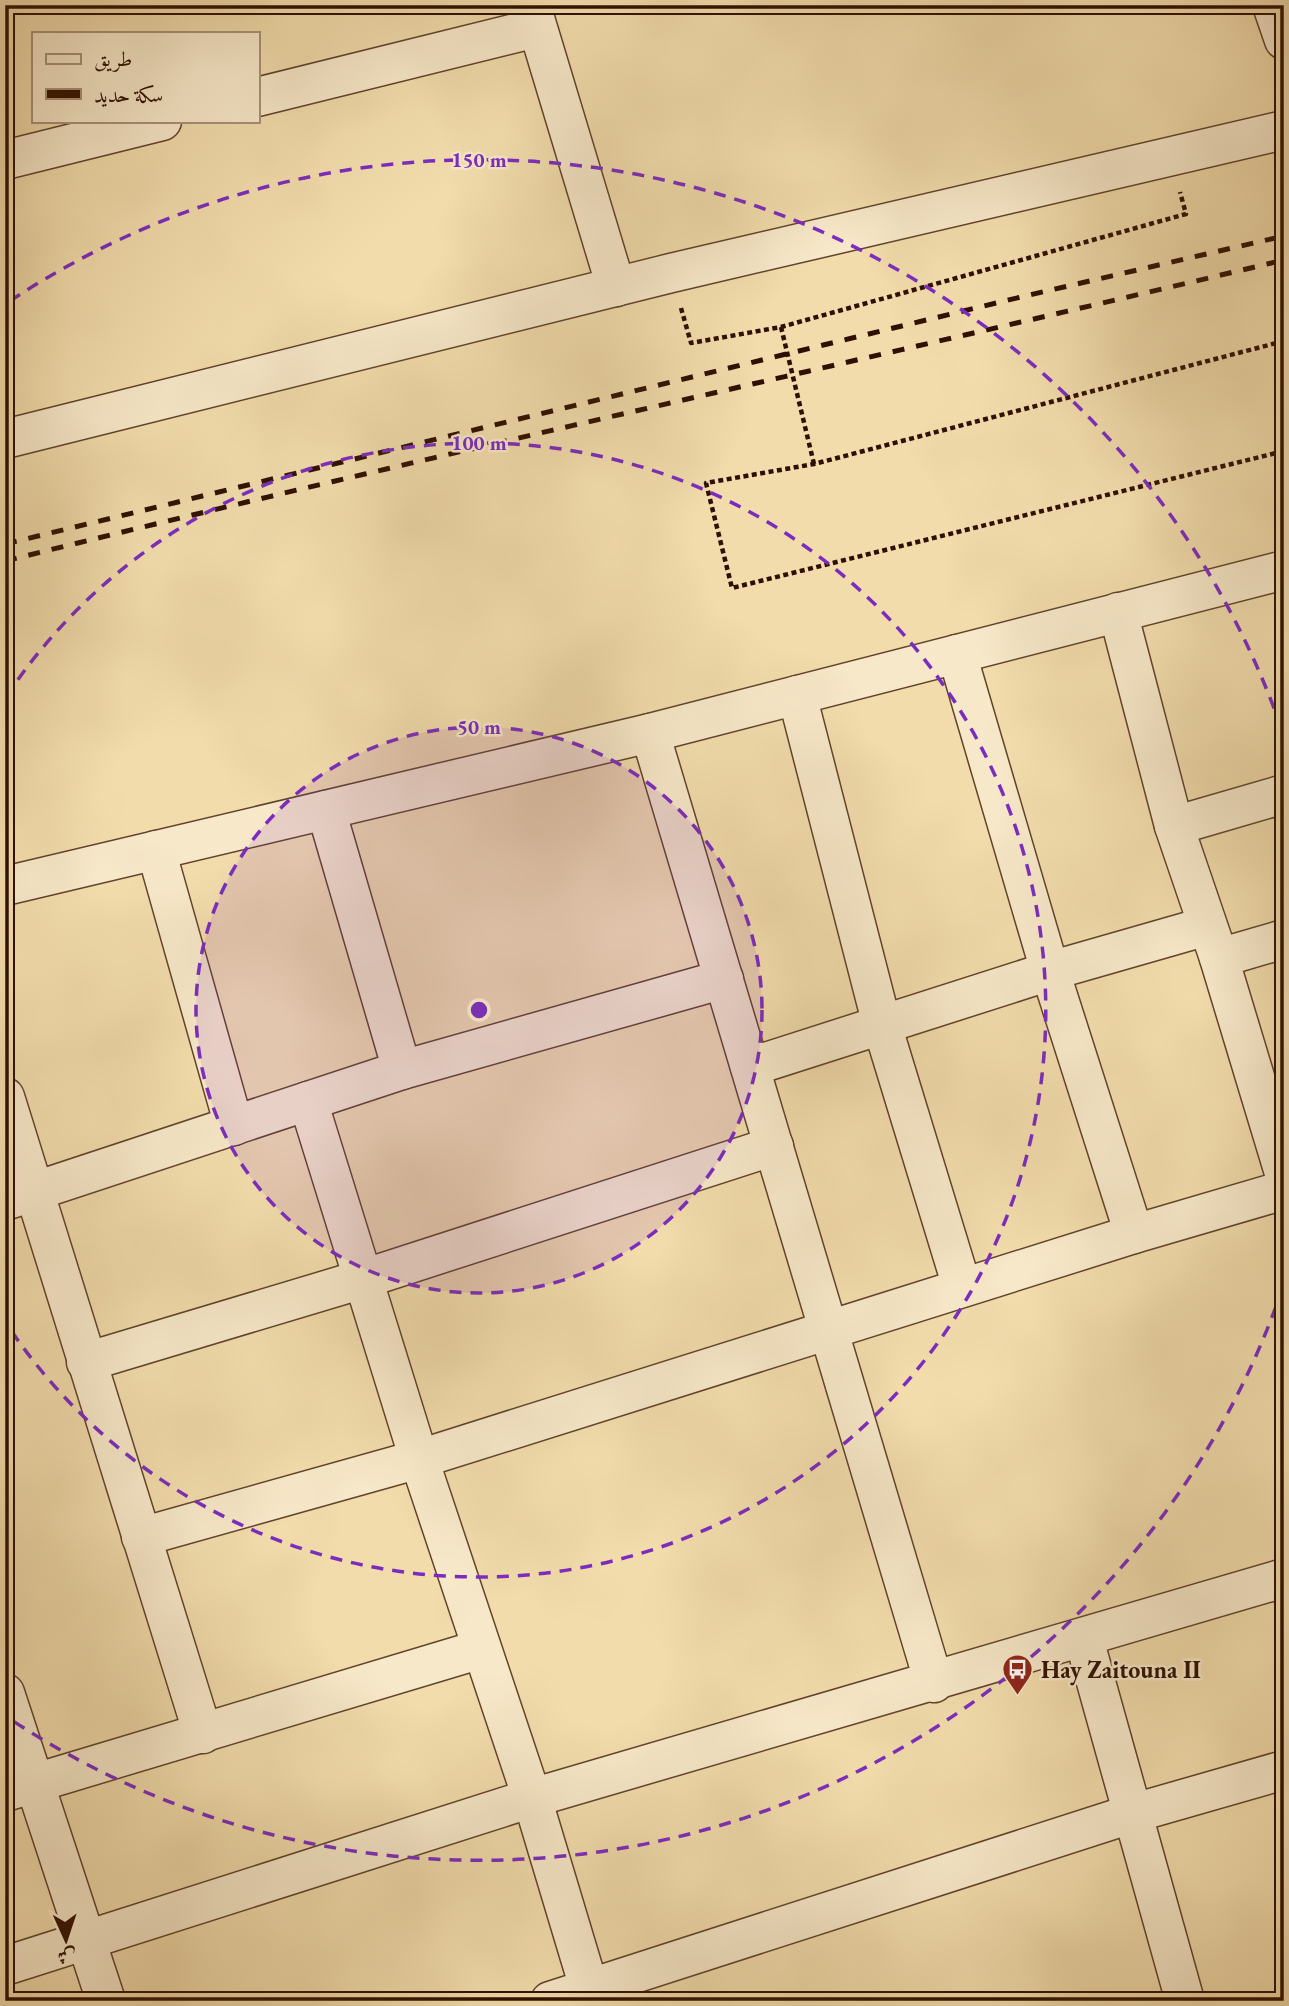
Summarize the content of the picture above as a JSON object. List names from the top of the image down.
{
  "places": {
    "bus stop": ["Hay Zaitouna II"]
  },
  "legend": ["طريق", "سكة حديد"],
  "north": "bottom",
  "rings": ["150 m", "100 m", "50 m"]
}
